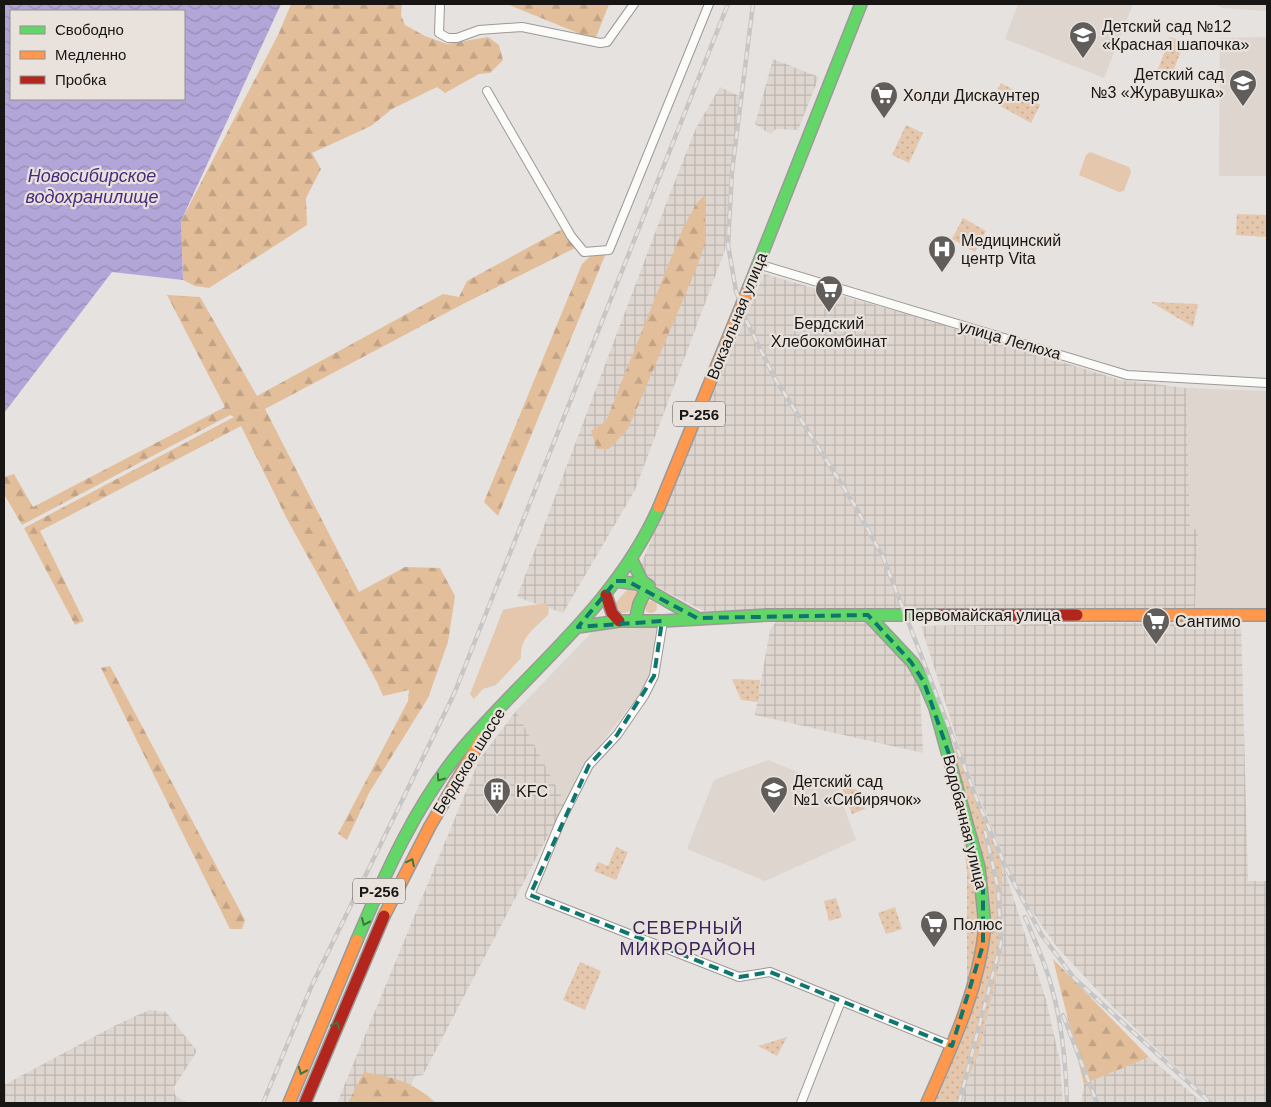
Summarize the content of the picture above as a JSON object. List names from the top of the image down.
{
  "streets": {
    "main road": [
      "Вокзальная улица",
      "Р-256",
      "Первомайская улица",
      "Бердское шоссе",
      "Водобачная улица"
    ],
    "street": ["улица Лелюха"]
  },
  "crossings": [
    ["Вокзальная улица", "улица Лелюха"],
    ["Вокзальная улица", "Первомайская улица"],
    ["Вокзальная улица", "Бердское шоссе"],
    ["Первомайская улица", "Водобачная улица"]
  ],
  "districts": ["СЕВЕРНЫЙ МИКРОРАЙОН"],
  "water": ["Новосибирское водохранилище"],
  "places": {
    "school or university": ["Детский сад №12 «Красная шапочка»", "Детский сад №3 «Журавушка»", "Детский сад №1 «Сибирячок»"],
    "supermarket": [
      "Холди Дискаунтер",
      "Бердский Хлебокомбинат",
      "Сантимо",
      "Полюс"
    ],
    "hospital": ["Медицинский центр Vita"],
    "building": ["KFC"]
  },
  "legend": ["Свободно", "Медленно", "Пробка"]
}
